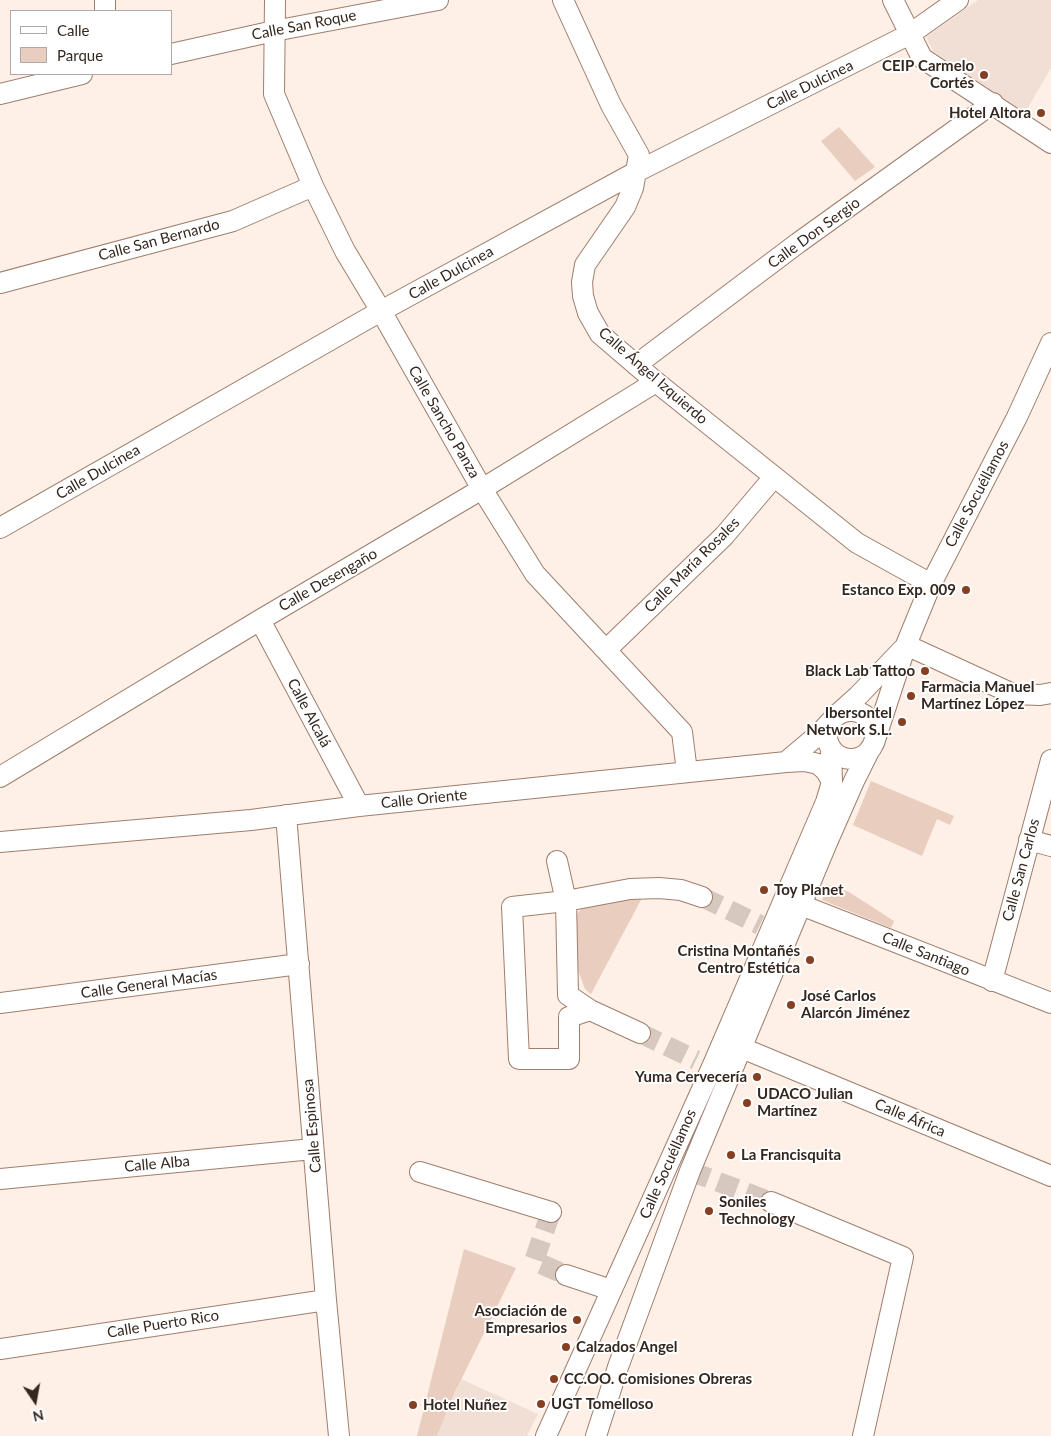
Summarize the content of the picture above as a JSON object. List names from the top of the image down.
{
  "streets": {
    "street": [
      "Calle San Roque",
      "Calle Dulcinea",
      "Calle Don Sergio",
      "Calle San Bernardo",
      "Calle Ángel Izquierdo",
      "Calle Sancho Panza",
      "Calle Socuéllamos",
      "Calle María Rosales",
      "Calle Desengaño",
      "Calle Alcalá",
      "Calle Oriente",
      "Calle San Carlos",
      "Calle Santiago",
      "Calle General Macías",
      "Calle África",
      "Calle Espinosa",
      "Calle Alba",
      "Calle Puerto Rico"
    ]
  },
  "crossings": [
    ["Calle San Roque", "Calle Sancho Panza"],
    ["Calle Dulcinea", "Calle Ángel Izquierdo"],
    ["Calle Dulcinea", "Calle Sancho Panza"],
    ["Calle Don Sergio", "Calle Ángel Izquierdo"],
    ["Calle San Bernardo", "Calle Sancho Panza"],
    ["Calle Ángel Izquierdo", "Calle Socuéllamos"],
    ["Calle Ángel Izquierdo", "Calle María Rosales"],
    ["Calle Ángel Izquierdo", "Calle Desengaño"],
    ["Calle Sancho Panza", "Calle María Rosales"],
    ["Calle Sancho Panza", "Calle Desengaño"],
    ["Calle Sancho Panza", "Calle Oriente"],
    ["Calle Socuéllamos", "Calle Oriente"],
    ["Calle Socuéllamos", "Calle Santiago"],
    ["Calle Socuéllamos", "Calle África"],
    ["Calle Desengaño", "Calle Alcalá"],
    ["Calle Alcalá", "Calle Oriente"],
    ["Calle Oriente", "Calle Espinosa"],
    ["Calle San Carlos", "Calle Santiago"],
    ["Calle General Macías", "Calle Espinosa"],
    ["Calle Espinosa", "Calle Alba"],
    ["Calle Espinosa", "Calle Puerto Rico"]
  ],
  "places": [
    "CEIP Carmelo Cortés",
    "Hotel Altora",
    "Estanco Exp. 009",
    "Black Lab Tattoo",
    "Farmacia Manuel Martínez López",
    "Ibersontel Network S.L.",
    "Toy Planet",
    "Cristina Montañés Centro Estética",
    "José Carlos Alarcón Jiménez",
    "Yuma Cervecería",
    "UDACO Julian Martínez",
    "La Francisquita",
    "Soniles Technology",
    "Asociación de Empresarios",
    "Calzados Angel",
    "CC.OO. Comisiones Obreras",
    "UGT Tomelloso",
    "Hotel Nuñez"
  ],
  "legend": ["Calle", "Parque"],
  "north": "bottom"
}
